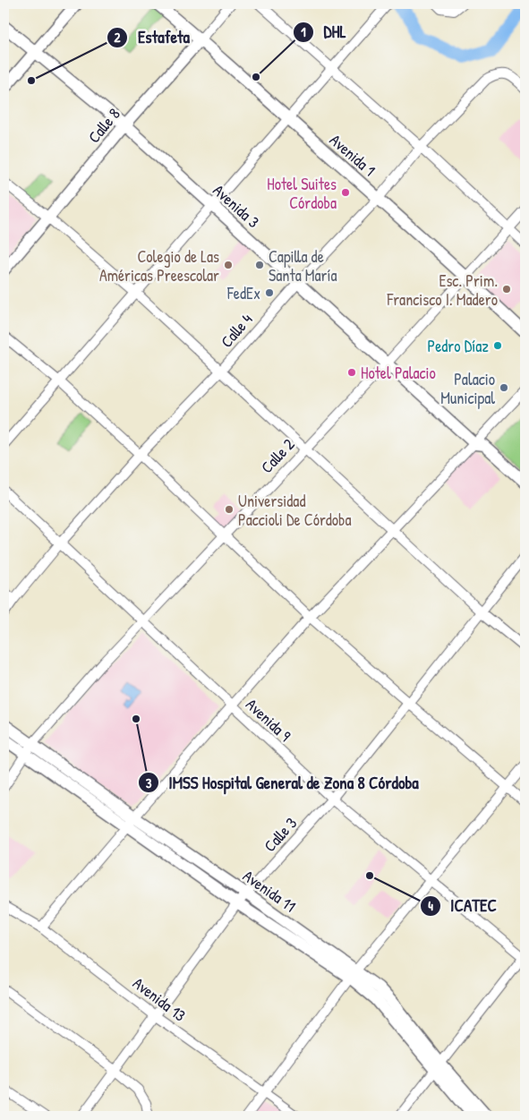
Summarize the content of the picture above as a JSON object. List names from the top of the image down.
{
  "streets": {
    "main road": [
      "Calle 8",
      "Avenida 1",
      "Avenida 3",
      "Avenida 11"
    ],
    "street": [
      "Calle 4",
      "Calle 2",
      "Avenida 9",
      "Calle 3",
      "Avenida 13"
    ]
  },
  "crossings": [
    ["Calle 8", "Avenida 1"],
    ["Calle 8", "Avenida 3"],
    ["Avenida 1", "Calle 4"],
    ["Avenida 1", "Calle 2"],
    ["Avenida 3", "Calle 4"],
    ["Avenida 3", "Calle 2"],
    ["Calle 4", "Avenida 9"],
    ["Calle 2", "Avenida 9"],
    ["Calle 2", "Avenida 11"],
    ["Avenida 9", "Calle 3"],
    ["Calle 3", "Avenida 11"],
    ["Calle 3", "Avenida 13"]
  ],
  "places": [
    "DHL",
    "Estafeta",
    "Hotel Suites Córdoba",
    "Colegio de Las Américas Preescolar",
    "Capilla de Santa María",
    "Esc. Prim. Francisco I. Madero",
    "FedEx",
    "Pedro Díaz",
    "Hotel Palacio",
    "Palacio Municipal",
    "Universidad Paccioli De Córdoba",
    "IMSS Hospital General de Zona 8 Córdoba",
    "ICATEC"
  ]
}
